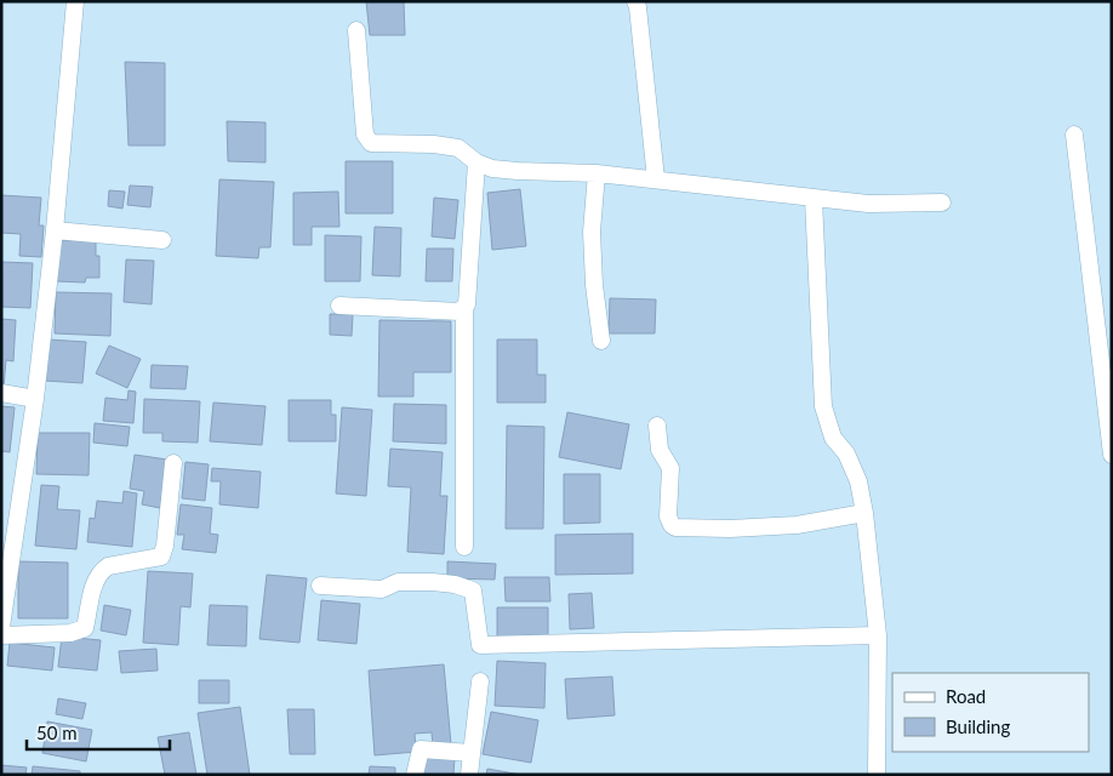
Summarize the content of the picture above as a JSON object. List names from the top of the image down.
{
  "legend": ["Road", "Building"],
  "scale_bar": "50 m"
}
